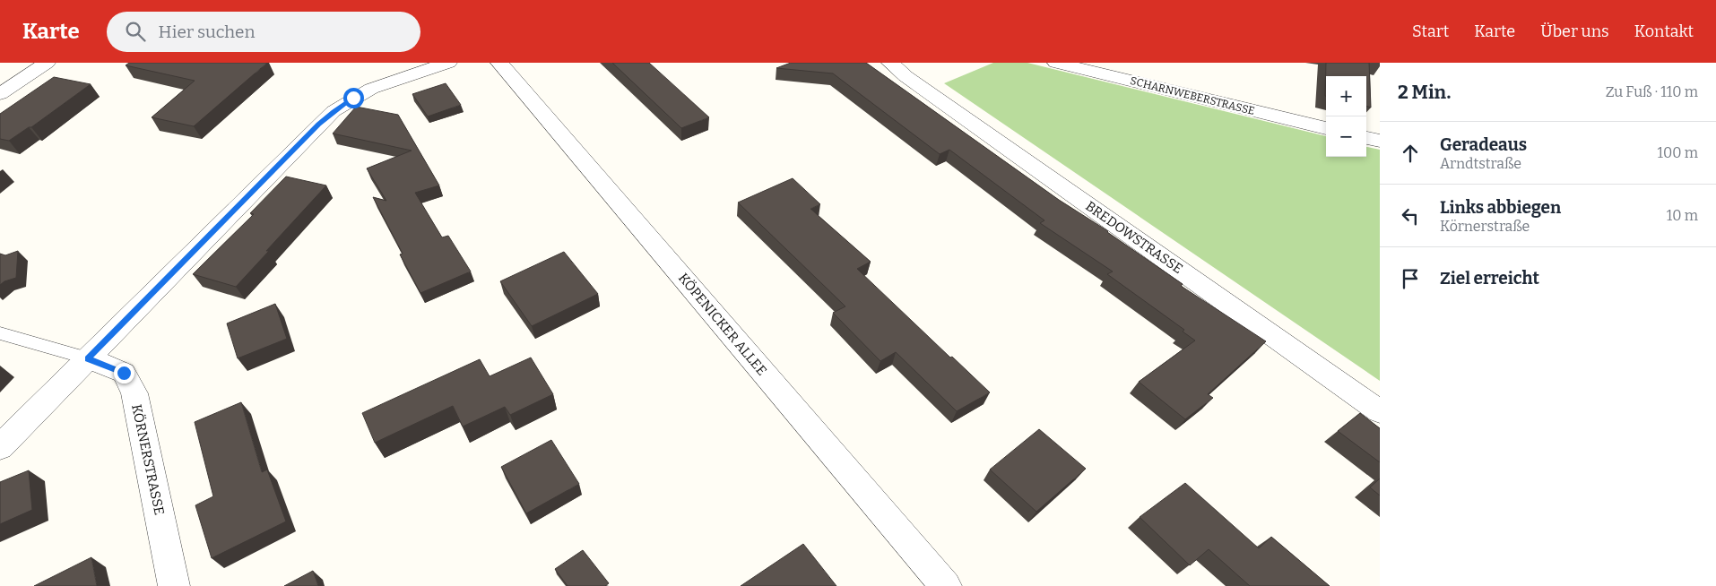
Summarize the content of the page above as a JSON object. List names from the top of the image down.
{
  "streets": {
    "street": [
      "SCHARNWEBERSTRASSE",
      "BREDOWSTRASSE",
      "KÖPENICKER ALLEE",
      "KÖRNERSTRASSE"
    ]
  },
  "page": {
    "header": "Karte",
    "search": "Hier suchen",
    "nav": [
      "Start",
      "Karte",
      "Über uns",
      "Kontakt"
    ],
    "heading": ["2 Min.", "Zu Fuß · 110 m"],
    "map_buttons": ["+", "−"],
    "list": [
      ["Geradeaus", "Arndtstraße", "100 m"],
      ["Links abbiegen", "Körnerstraße", "10 m"],
      "Ziel erreicht"
    ]
  }
}
